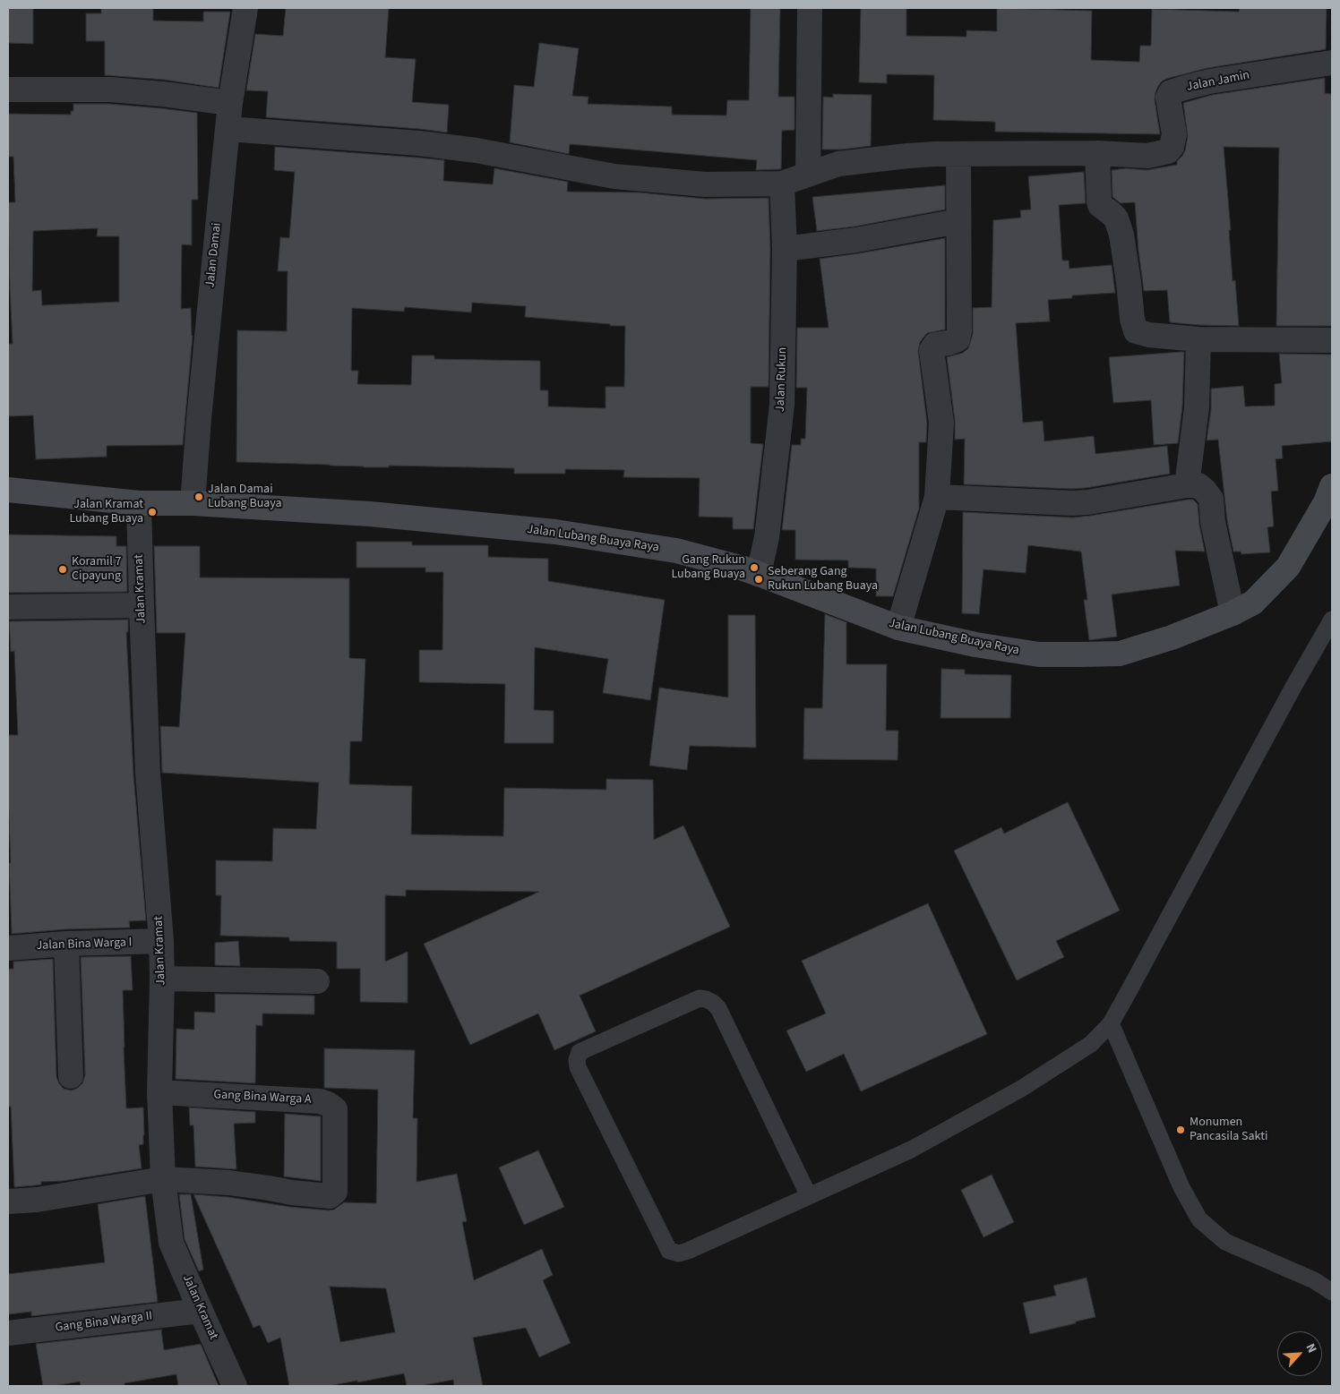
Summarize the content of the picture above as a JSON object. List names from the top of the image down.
{
  "streets": {
    "main road": ["Jalan Lubang Buaya Raya"],
    "street": [
      "Jalan Jamin",
      "Jalan Damai",
      "Jalan Rukun",
      "Jalan Kramat",
      "Jalan Bina Warga I",
      "Gang Bina Warga A",
      "Gang Bina Warga II"
    ]
  },
  "crossings": [
    ["Jalan Damai", "Jalan Lubang Buaya Raya"],
    ["Jalan Rukun", "Jalan Lubang Buaya Raya"],
    ["Jalan Lubang Buaya Raya", "Jalan Kramat"],
    ["Jalan Kramat", "Jalan Bina Warga I"],
    ["Jalan Kramat", "Gang Bina Warga A"],
    ["Jalan Kramat", "Gang Bina Warga II"]
  ],
  "places": [
    "Jalan Damai Lubang Buaya",
    "Jalan Kramat Lubang Buaya",
    "Gang Rukun Lubang Buaya",
    "Koramil 7 Cipayung",
    "Seberang Gang Rukun Lubang Buaya",
    "Monumen Pancasila Sakti"
  ],
  "north": "top right"
}
